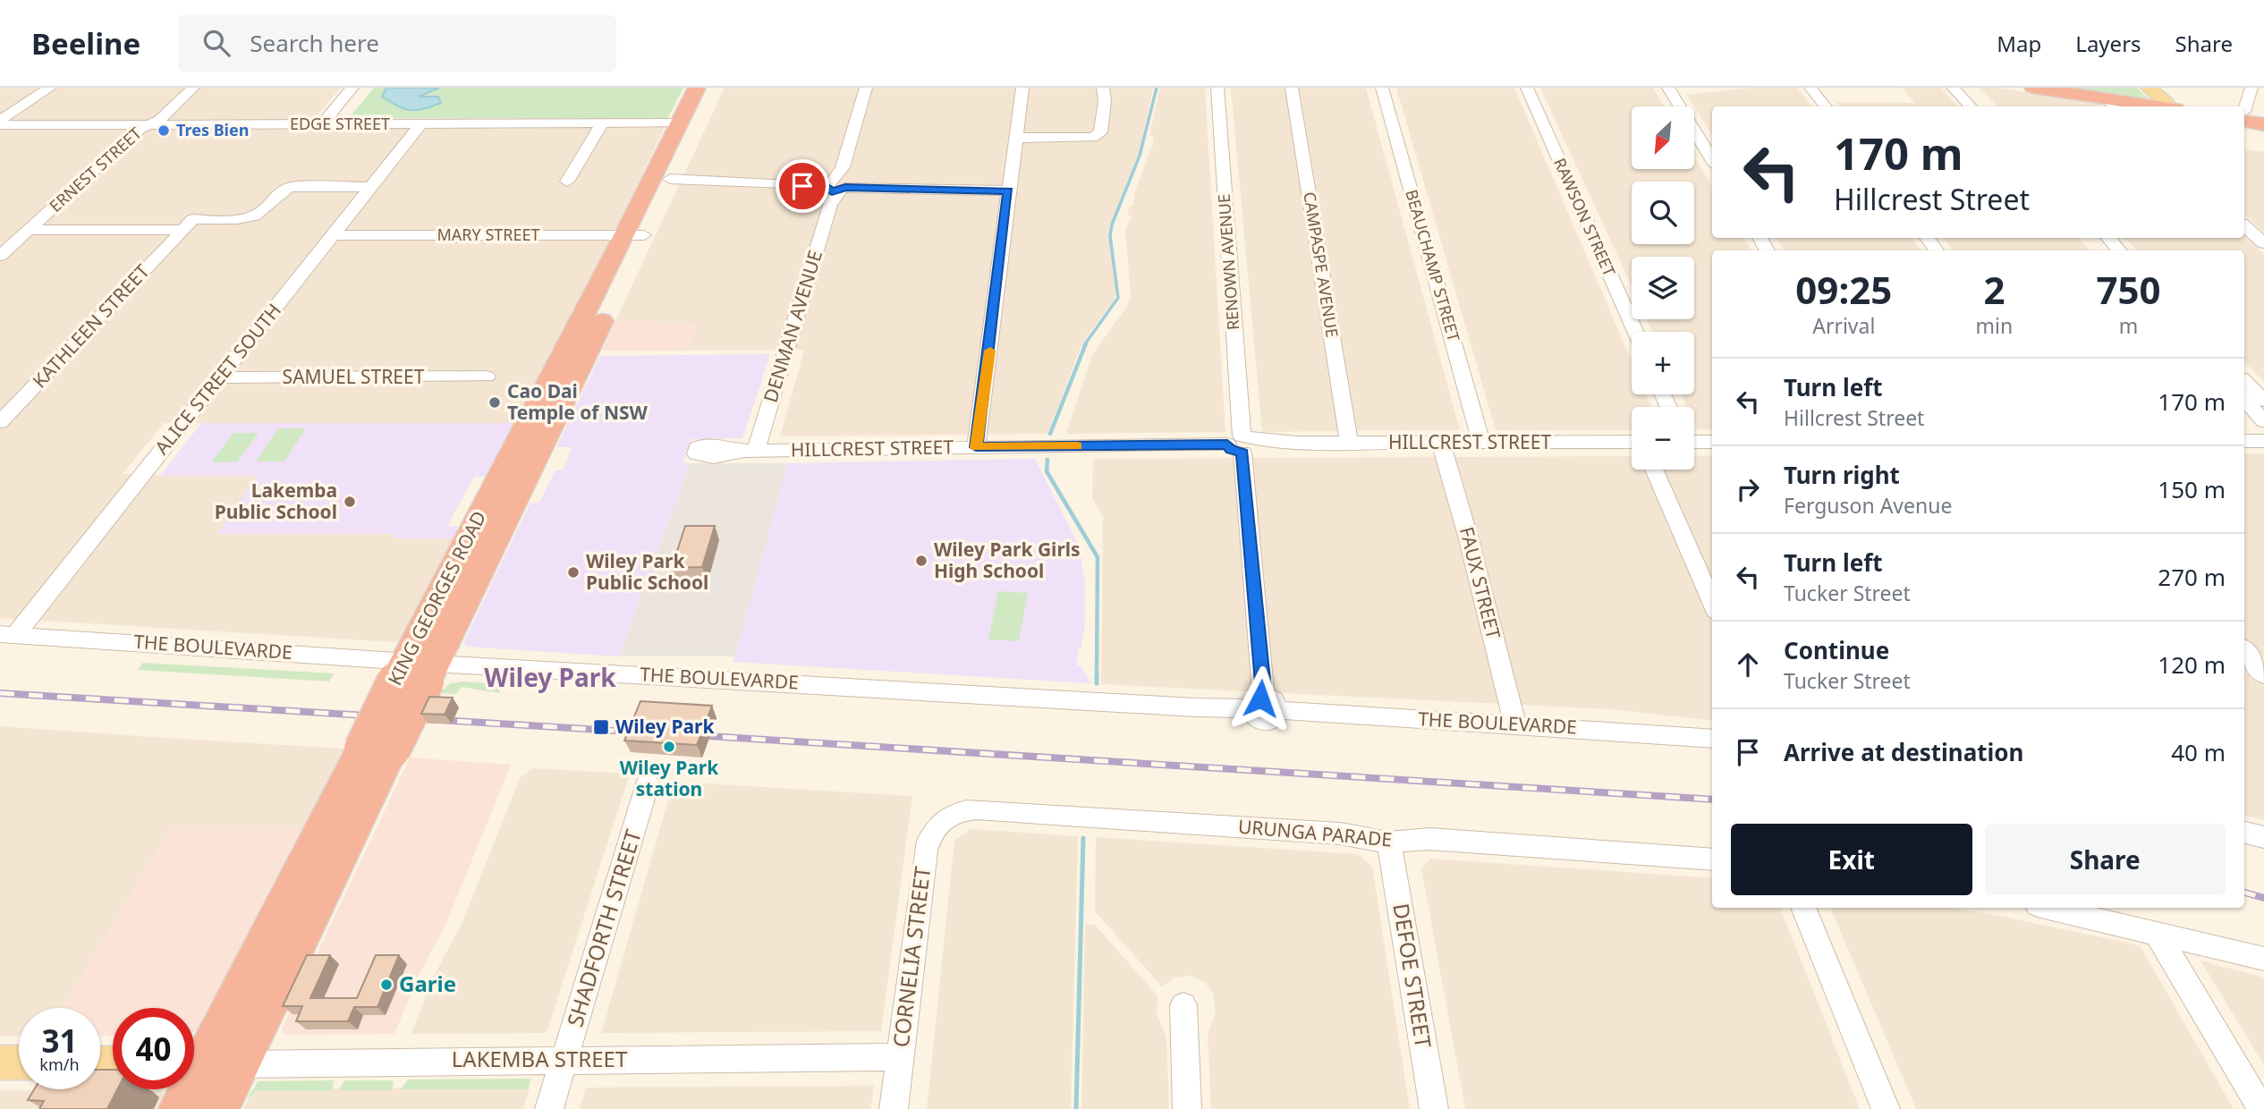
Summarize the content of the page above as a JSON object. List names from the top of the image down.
{
  "streets": {
    "highway": ["KING GEORGES ROAD"],
    "street": [
      "EDGE STREET",
      "ERNEST STREET",
      "RAWSON STREET",
      "MARY STREET",
      "RENOWN AVENUE",
      "CAMPASPE AVENUE",
      "BEAUCHAMP STREET",
      "KATHLEEN STREET",
      "DENMAN AVENUE",
      "SAMUEL STREET",
      "ALICE STREET SOUTH",
      "HILLCREST STREET",
      "FAUX STREET",
      "THE BOULEVARDE",
      "URUNGA PARADE",
      "SHADFORTH STREET",
      "CORNELIA STREET",
      "DEFOE STREET",
      "LAKEMBA STREET"
    ]
  },
  "crossings": [
    ["EDGE STREET", "ERNEST STREET"],
    ["EDGE STREET", "ALICE STREET SOUTH"],
    ["EDGE STREET", "KING GEORGES ROAD"],
    ["MARY STREET", "ALICE STREET SOUTH"],
    ["MARY STREET", "KING GEORGES ROAD"],
    ["RENOWN AVENUE", "HILLCREST STREET"],
    ["RENOWN AVENUE", "THE BOULEVARDE"],
    ["CAMPASPE AVENUE", "HILLCREST STREET"],
    ["BEAUCHAMP STREET", "HILLCREST STREET"],
    ["DENMAN AVENUE", "HILLCREST STREET"],
    ["SAMUEL STREET", "ALICE STREET SOUTH"],
    ["ALICE STREET SOUTH", "THE BOULEVARDE"],
    ["HILLCREST STREET", "FAUX STREET"],
    ["FAUX STREET", "THE BOULEVARDE"],
    ["KING GEORGES ROAD", "THE BOULEVARDE"],
    ["KING GEORGES ROAD", "LAKEMBA STREET"],
    ["URUNGA PARADE", "CORNELIA STREET"],
    ["URUNGA PARADE", "DEFOE STREET"],
    ["SHADFORTH STREET", "LAKEMBA STREET"],
    ["CORNELIA STREET", "LAKEMBA STREET"]
  ],
  "districts": ["Wiley Park"],
  "places": {
    "other": [
      "Tres Bien",
      "Cao Dai Temple of NSW",
      "Lakemba Public School",
      "Wiley Park Girls High School",
      "Wiley Park Public School",
      "Wiley Park station",
      "Garie"
    ],
    "transit": ["Wiley Park"]
  },
  "north": "bottom left",
  "page": {
    "header": "Beeline",
    "search": "Search here",
    "nav": ["Map", "Layers", "Share"],
    "map_buttons": ["+", "−"],
    "turn": ["170 m", "Hillcrest Street"],
    "eta": [
      "09:25",
      "Arrival",
      "2",
      "min",
      "750",
      "m"
    ],
    "list": [
      {
        "name": "Turn left",
        "note": "Hillcrest Street",
        "value": "170 m"
      },
      {
        "name": "Turn right",
        "note": "Ferguson Avenue",
        "value": "150 m"
      },
      {
        "name": "Turn left",
        "note": "Tucker Street",
        "value": "270 m"
      },
      {
        "name": "Continue",
        "note": "Tucker Street",
        "value": "120 m"
      },
      {
        "name": "Arrive at destination",
        "value": "40 m"
      }
    ],
    "buttons": ["Exit", "Share"],
    "speed": "31 km/h",
    "limit": "40"
  }
}
